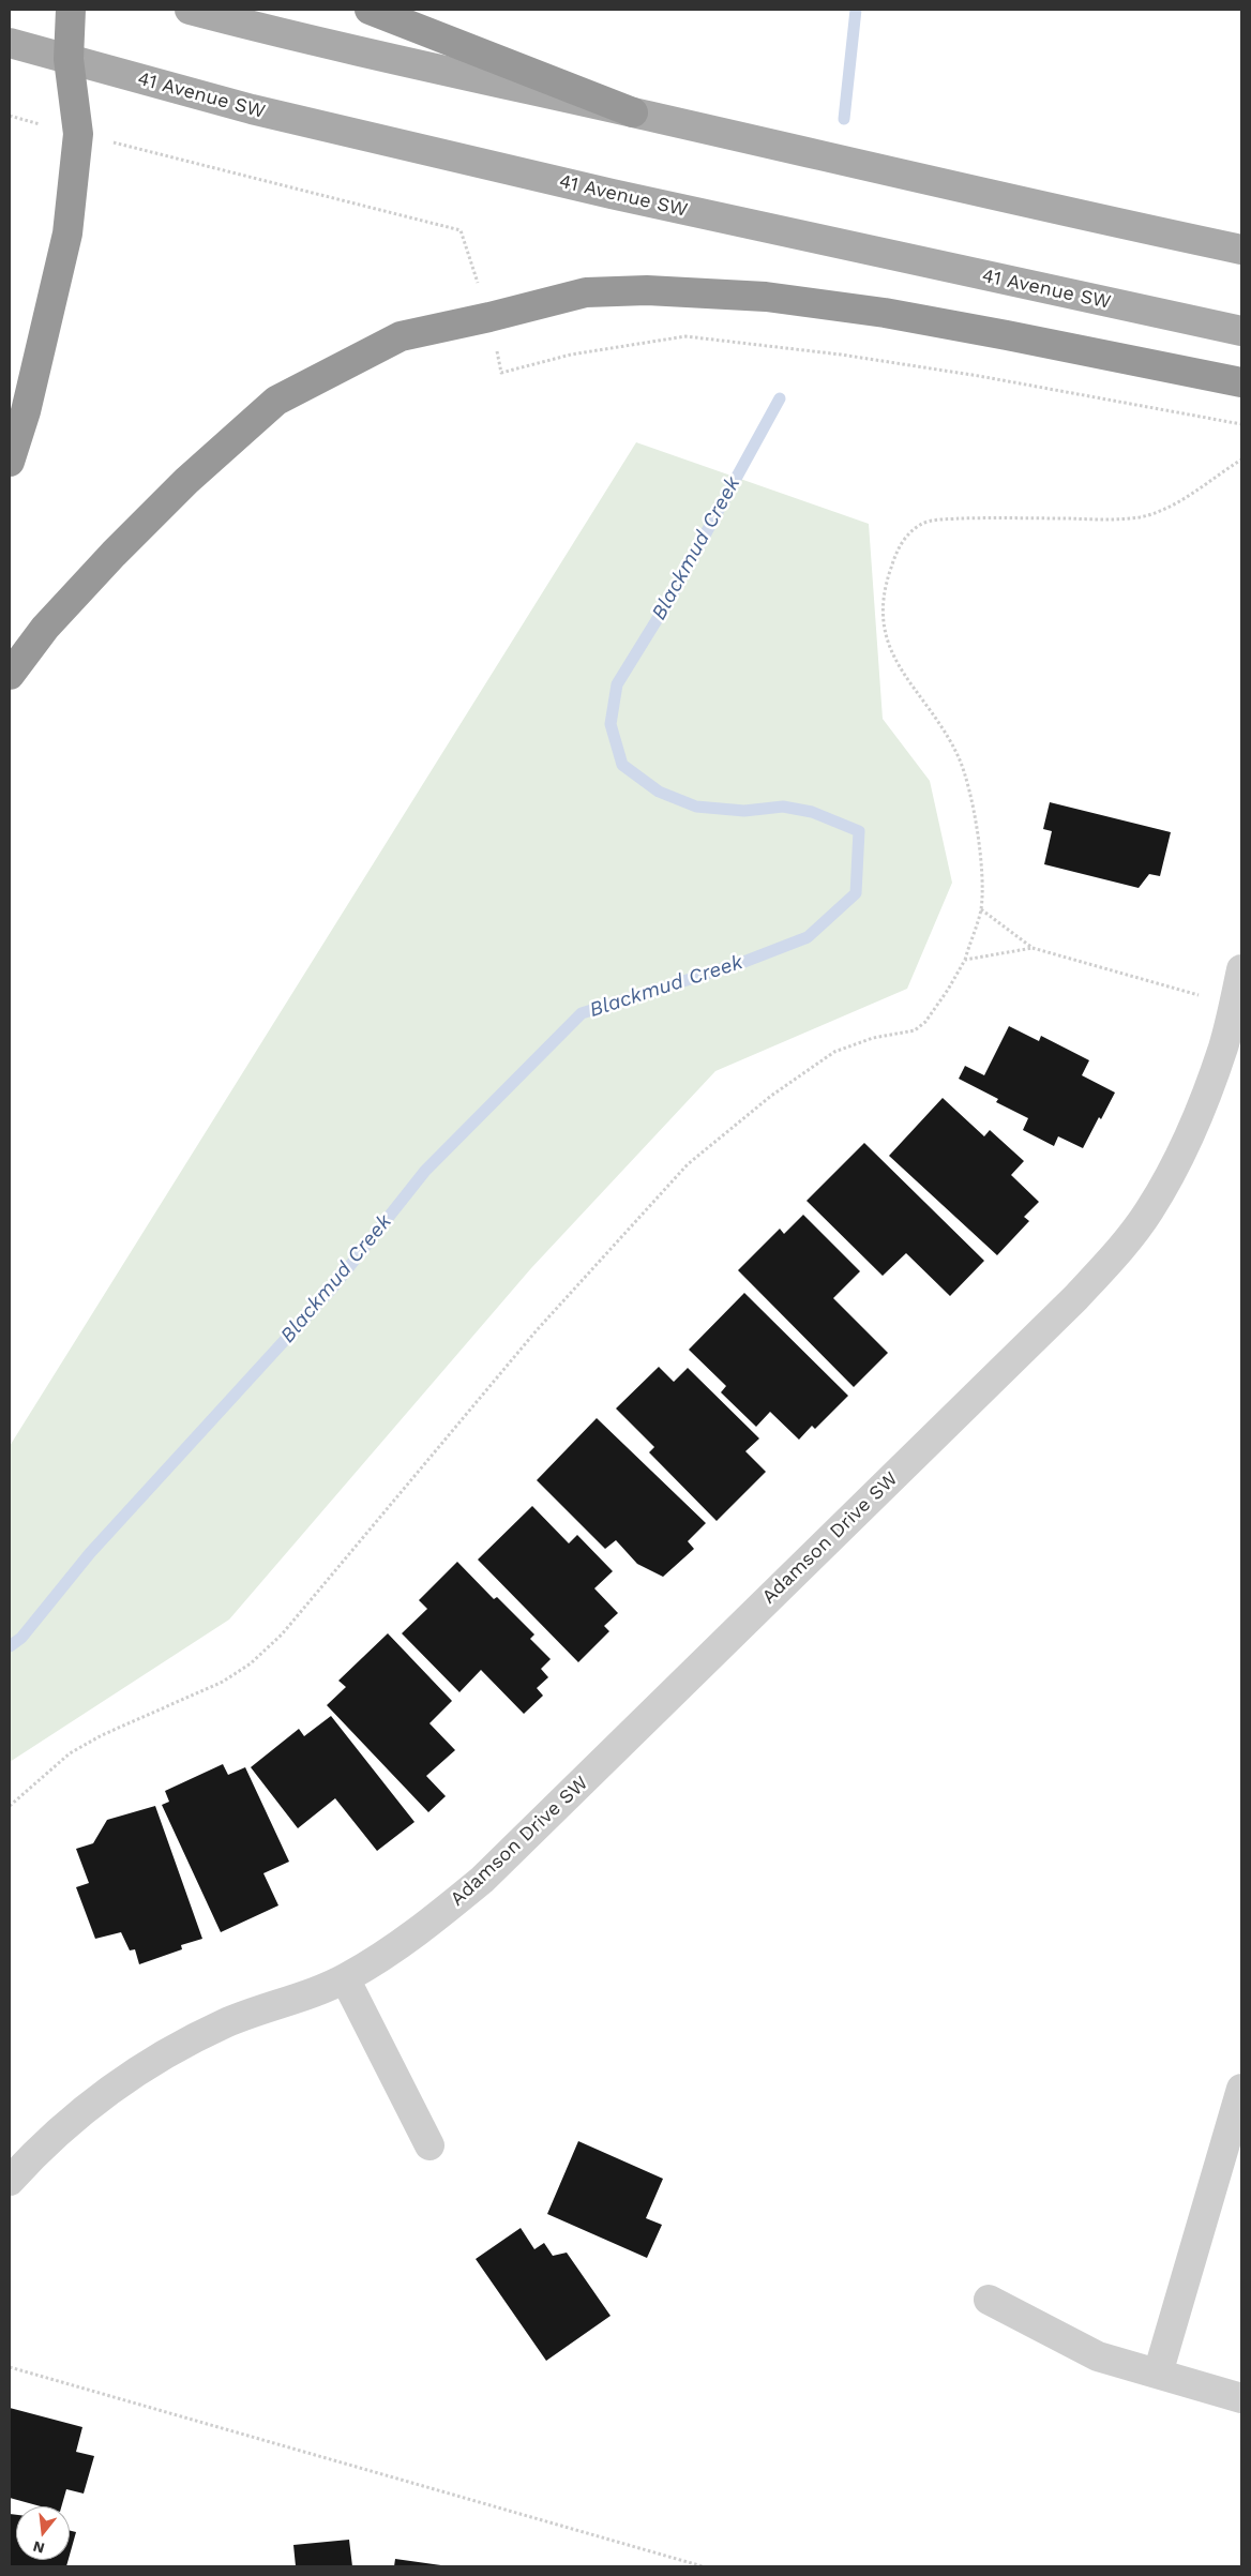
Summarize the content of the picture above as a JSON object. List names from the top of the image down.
{
  "streets": {
    "main road": ["41 Avenue SW"],
    "street": ["Adamson Drive SW"]
  },
  "water": ["Blackmud Creek"],
  "north": "bottom"
}
